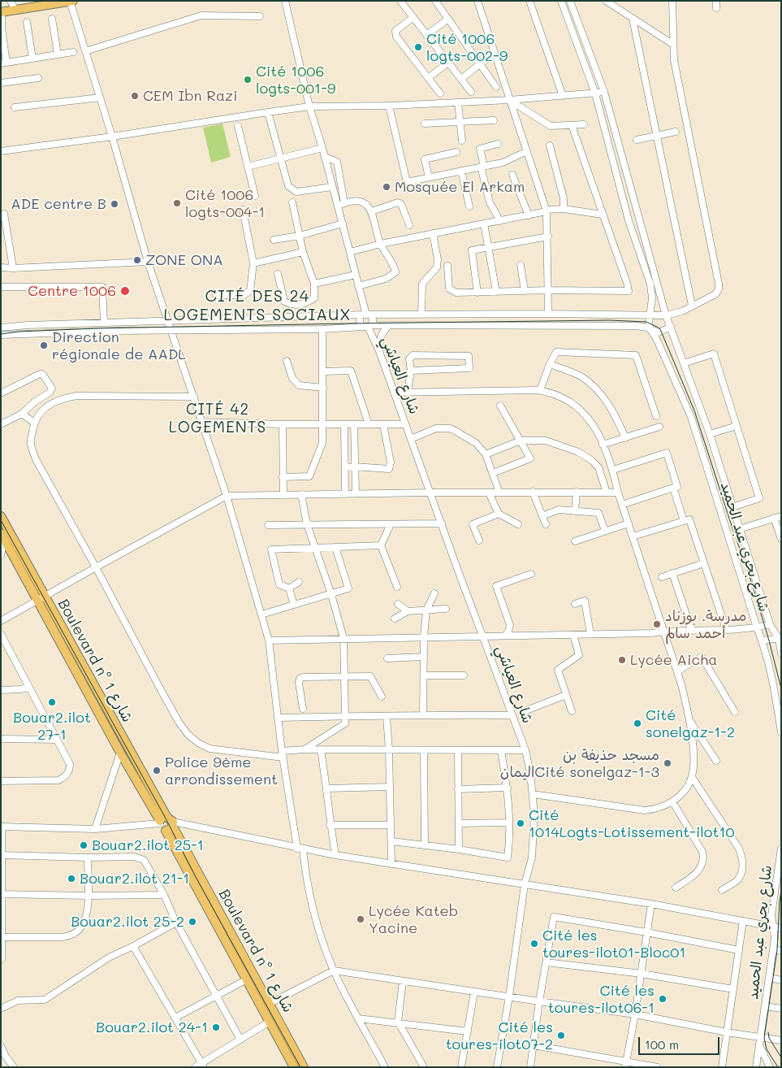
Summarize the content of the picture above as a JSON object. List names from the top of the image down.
{
  "streets": {
    "main road": ["Boulevard n° شارع 1"],
    "street": ["شارع العياشي", "شارع بحري عبد الحميد"]
  },
  "districts": ["CITÉ DES 24 LOGEMENTS SOCIAUX", "CITÉ 42 LOGEMENTS"],
  "places": [
    "Cité 1006 logts-002-9",
    "Cité 1006 logts-001-9",
    "CEM Ibn Razi",
    "Mosquée El Arkam",
    "Cité 1006 logts-004-1",
    "ADE centre B",
    "ZONE ONA",
    "Centre 1006",
    "Direction régionale de AADL",
    "مدرسة. بوزناد أحمد سالم",
    "Lycée Aicha",
    "Bouar2.ilot 27-1",
    "Cité sonelgaz-1-2",
    "مسجد حذيفة بن اليمانCité sonelgaz-1-3",
    "Police 9ème arrondissement",
    "Cité 1014Logts-Lotissement-ilot10",
    "Bouar2.ilot 25-1",
    "Bouar2.ilot 21-1",
    "Lycée Kateb Yacine",
    "Bouar2.ilot 25-2",
    "Cité les toures-ilot01-Bloc01",
    "Cité les toures-ilot06-1",
    "Bouar2.ilot 24-1",
    "Cité les toures-ilot07-2"
  ],
  "scale_bar": "100 m"
}
